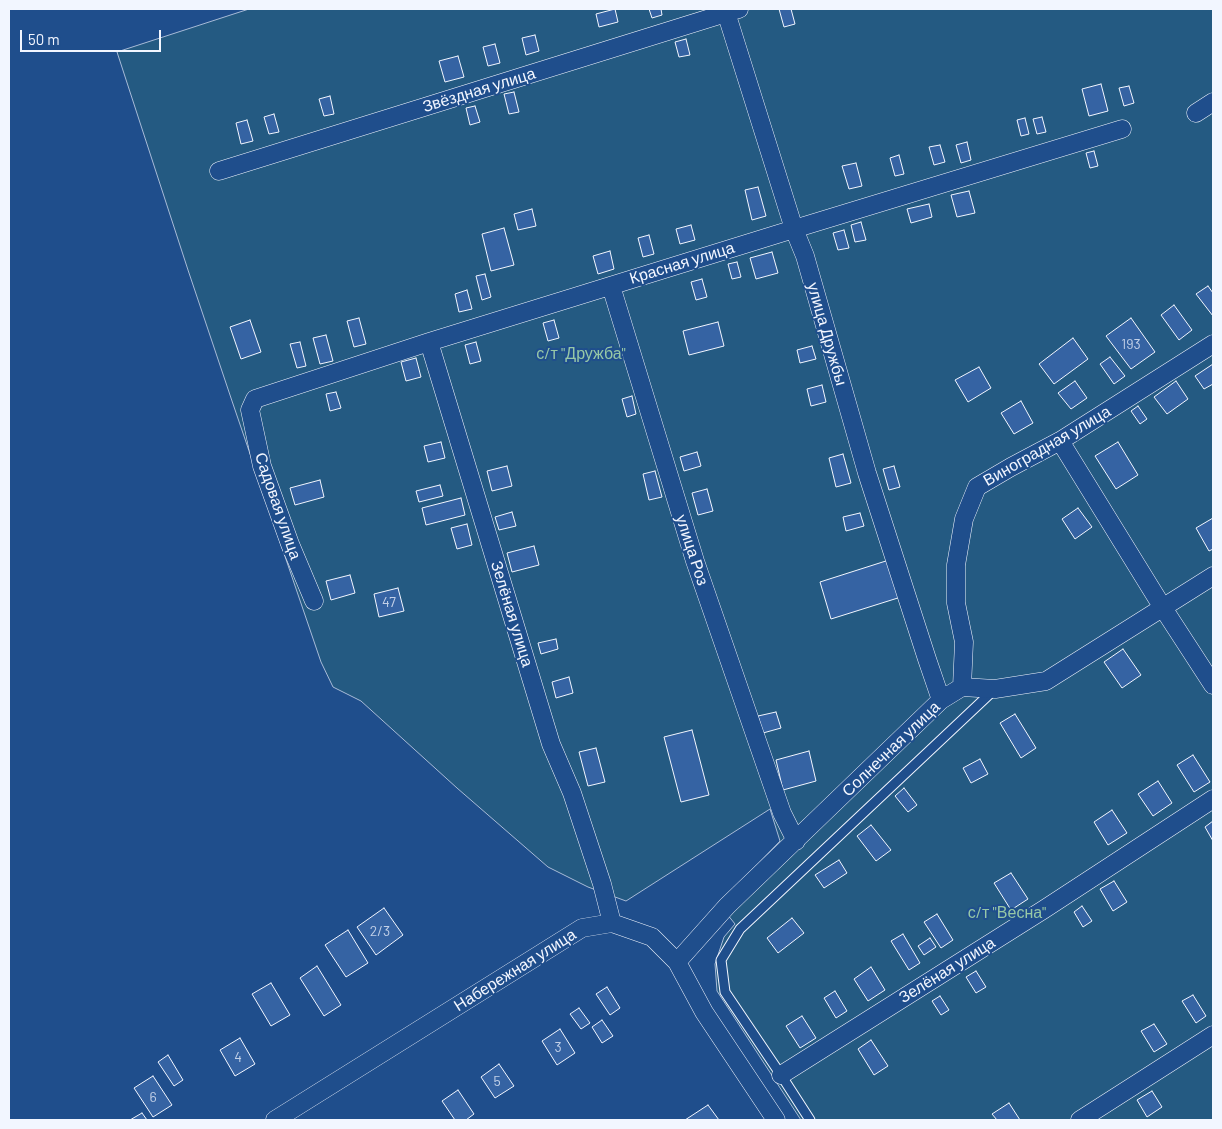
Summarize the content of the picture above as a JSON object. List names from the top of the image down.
{
  "streets": {
    "street": [
      "Звёздная улица",
      "Красная улица",
      "улица Дружбы",
      "Виноградная улица",
      "Садовая улица",
      "улица Роз",
      "Зелёная улица",
      "Солнечная улица",
      "Набережная улица"
    ]
  },
  "crossings": [
    ["Звёздная улица", "улица Дружбы"],
    ["Красная улица", "улица Дружбы"],
    ["Красная улица", "Садовая улица"],
    ["Красная улица", "улица Роз"],
    ["Красная улица", "Зелёная улица"],
    ["улица Дружбы", "Солнечная улица"],
    ["Виноградная улица", "Солнечная улица"],
    ["улица Роз", "Солнечная улица"],
    ["Зелёная улица", "Набережная улица"],
    ["Солнечная улица", "Набережная улица"]
  ],
  "parks": ["с/т \"Дружба\"", "с/т \"Весна\""],
  "house_numbers": [
    "193",
    "47",
    "2/3",
    "3",
    "4",
    "5",
    "6"
  ],
  "scale_bar": "50 m"
}
